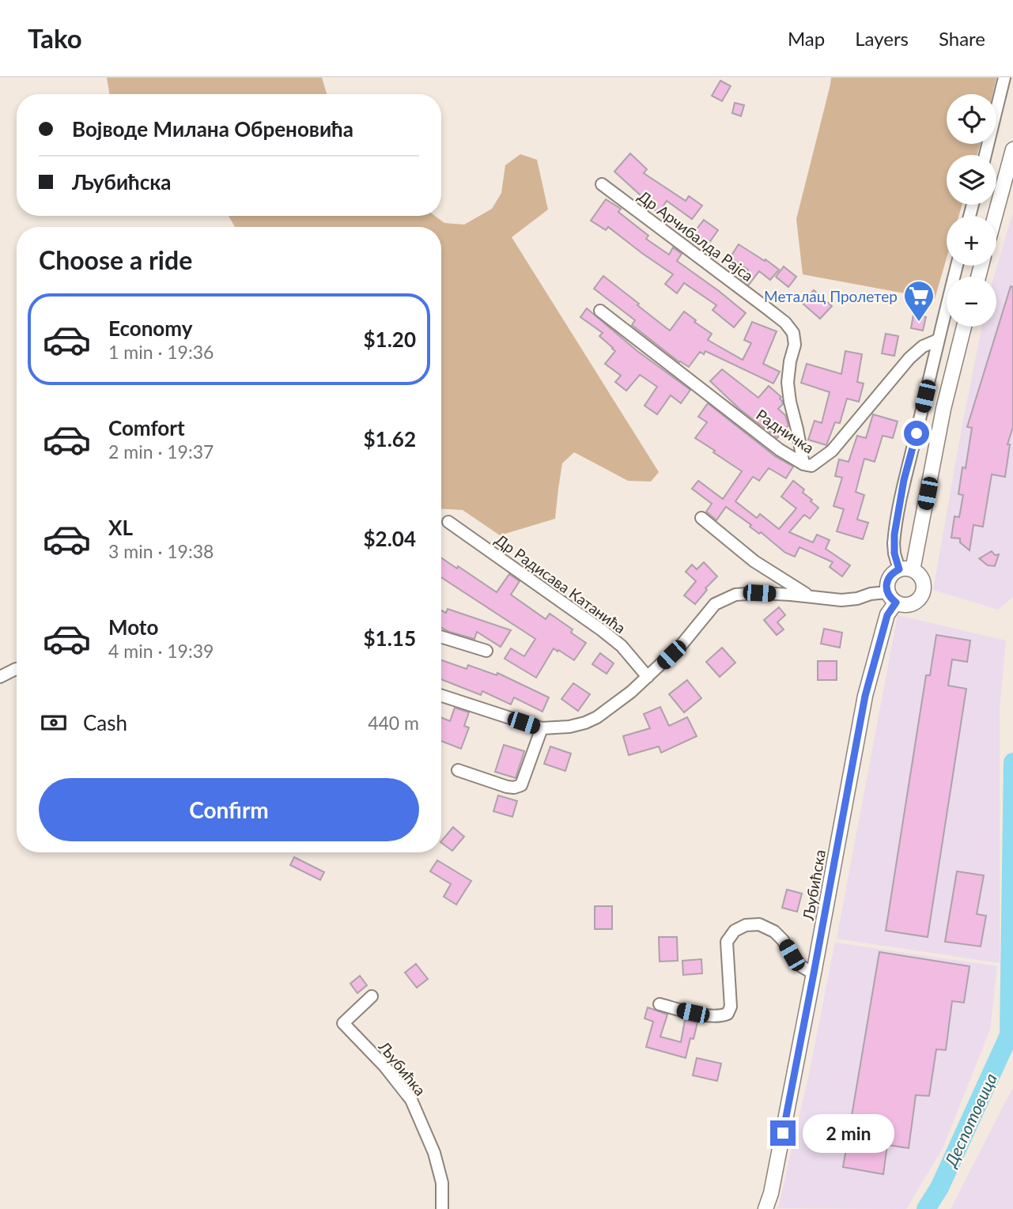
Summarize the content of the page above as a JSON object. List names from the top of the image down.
{
  "streets": {
    "street": [
      "Др Арчибалда Рајса",
      "Радничка",
      "Др Радисава Катанића",
      "Љубићска",
      "Љубићка"
    ]
  },
  "crossings": [
    ["Др Арчибалда Рајса", "Радничка"]
  ],
  "water": ["Деспотовица"],
  "places": {
    "supermarket": ["Металац Пролетер"]
  },
  "page": {
    "header": "Tako",
    "nav": ["Map", "Layers", "Share"],
    "map_buttons": ["+", "−"],
    "banner": ["Војводе Милана Обреновића", "Љубићска"],
    "heading": "Choose a ride",
    "list": [
      {
        "name": "Economy",
        "note": "1 min · 19:36",
        "value": "$1.20"
      },
      {
        "name": "Comfort",
        "note": "2 min · 19:37",
        "value": "$1.62"
      },
      {
        "name": "XL",
        "note": "3 min · 19:38",
        "value": "$2.04"
      },
      {
        "name": "Moto",
        "note": "4 min · 19:39",
        "value": "$1.15"
      }
    ],
    "pay": ["Cash", "440 m"],
    "buttons": "Confirm",
    "bubble": "2 min"
  }
}
